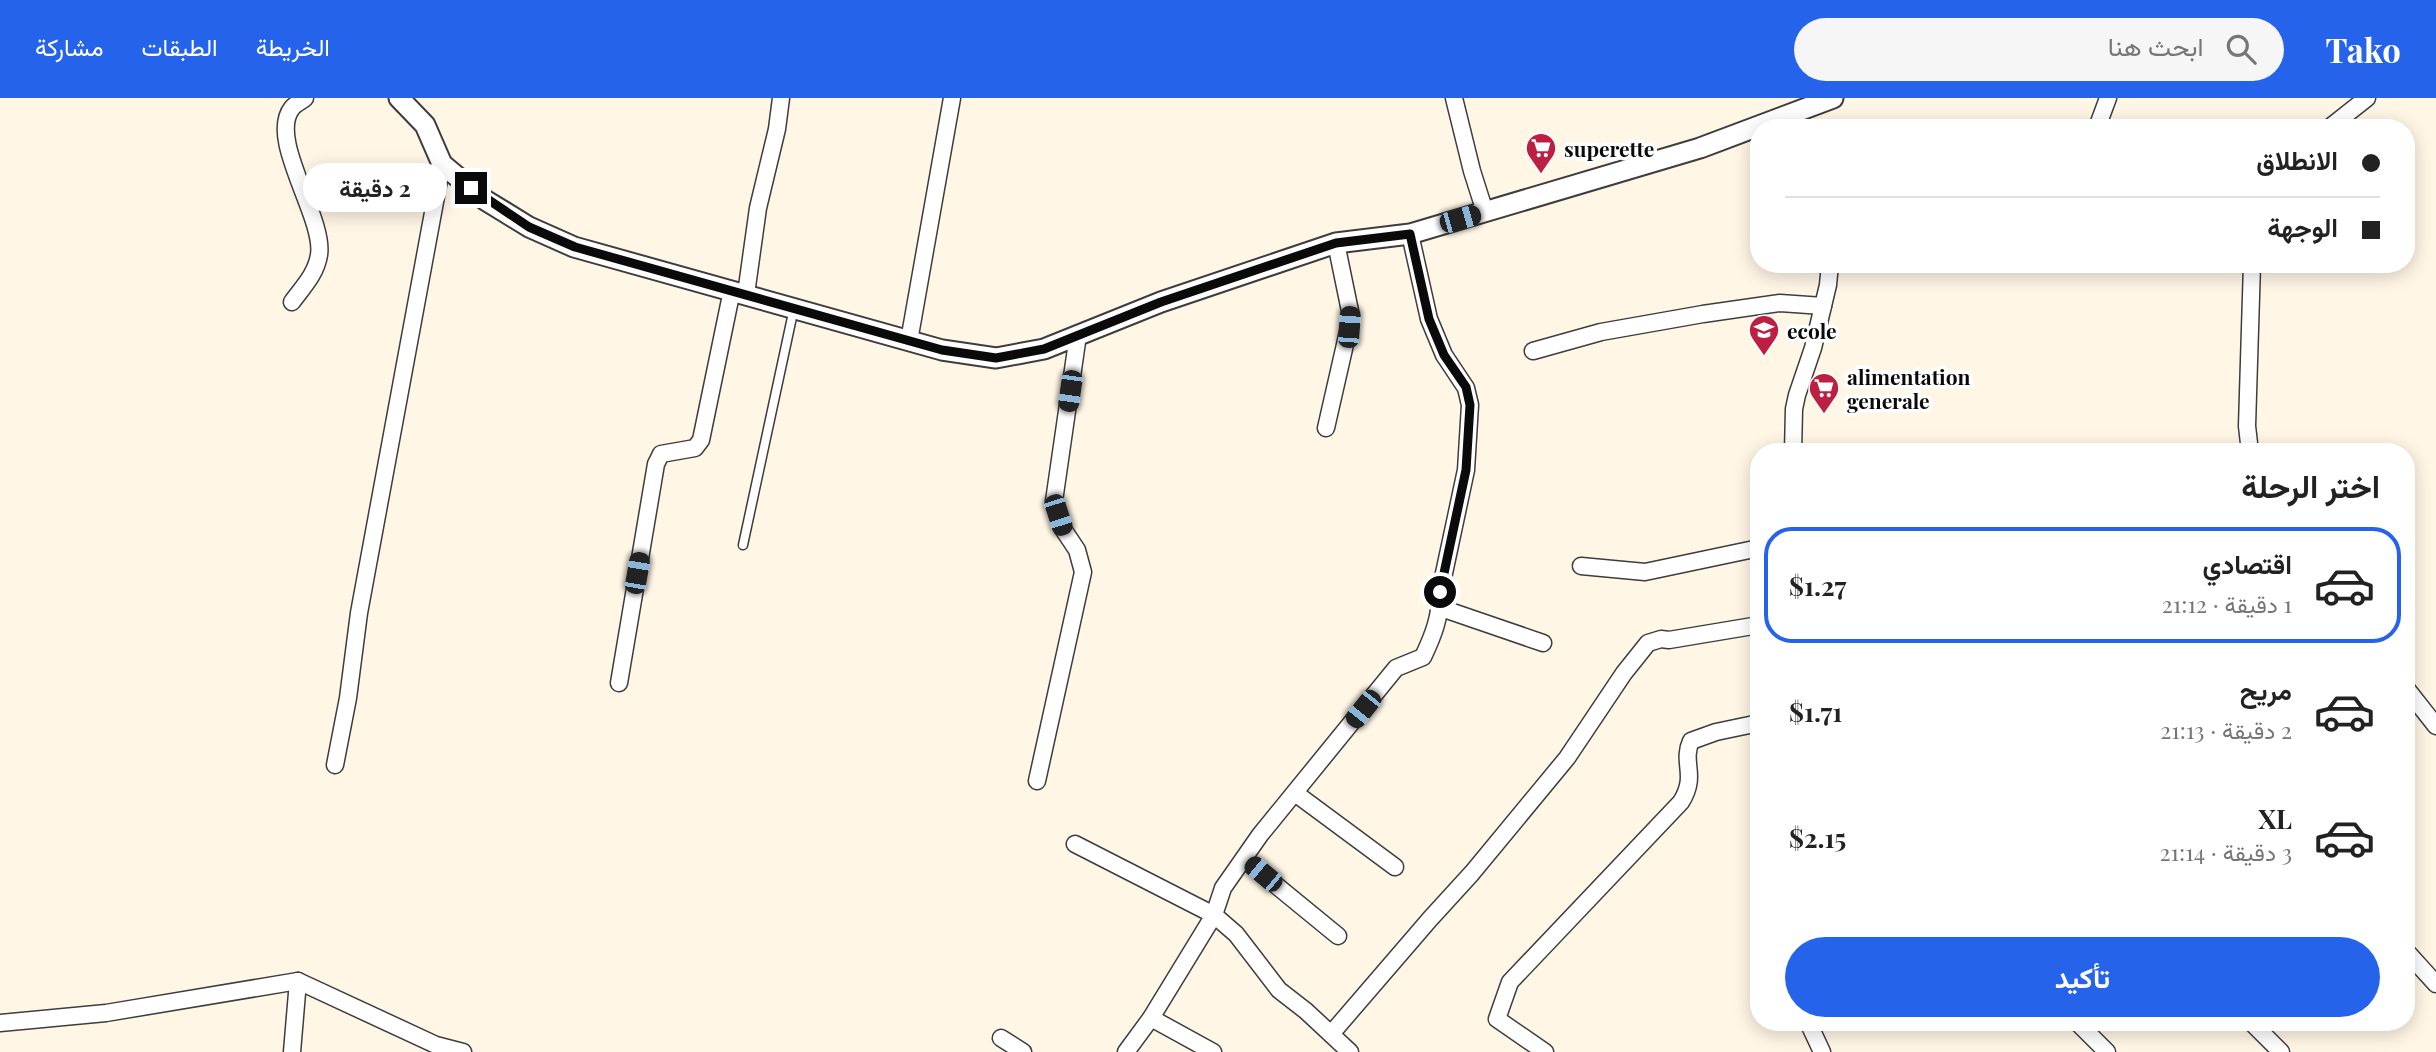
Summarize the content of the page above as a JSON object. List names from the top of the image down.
{
  "places": {
    "supermarket": ["superette", "alimentation generale"],
    "school or university": ["ecole"]
  },
  "page": {
    "header": "Tako",
    "search": "ابحث هنا",
    "nav": ["الخريطة", "الطبقات", "مشاركة"],
    "banner": ["الانطلاق", "الوجهة"],
    "bubble": "2 دقيقة",
    "heading": "اختر الرحلة",
    "list": [
      {
        "name": "اقتصادي",
        "note": "1 دقيقة · 21:12",
        "value": "$1.27"
      },
      {
        "name": "مريح",
        "note": "2 دقيقة · 21:13",
        "value": "$1.71"
      },
      {
        "name": "XL",
        "note": "3 دقيقة · 21:14",
        "value": "$2.15"
      }
    ],
    "buttons": "تأكيد"
  }
}
